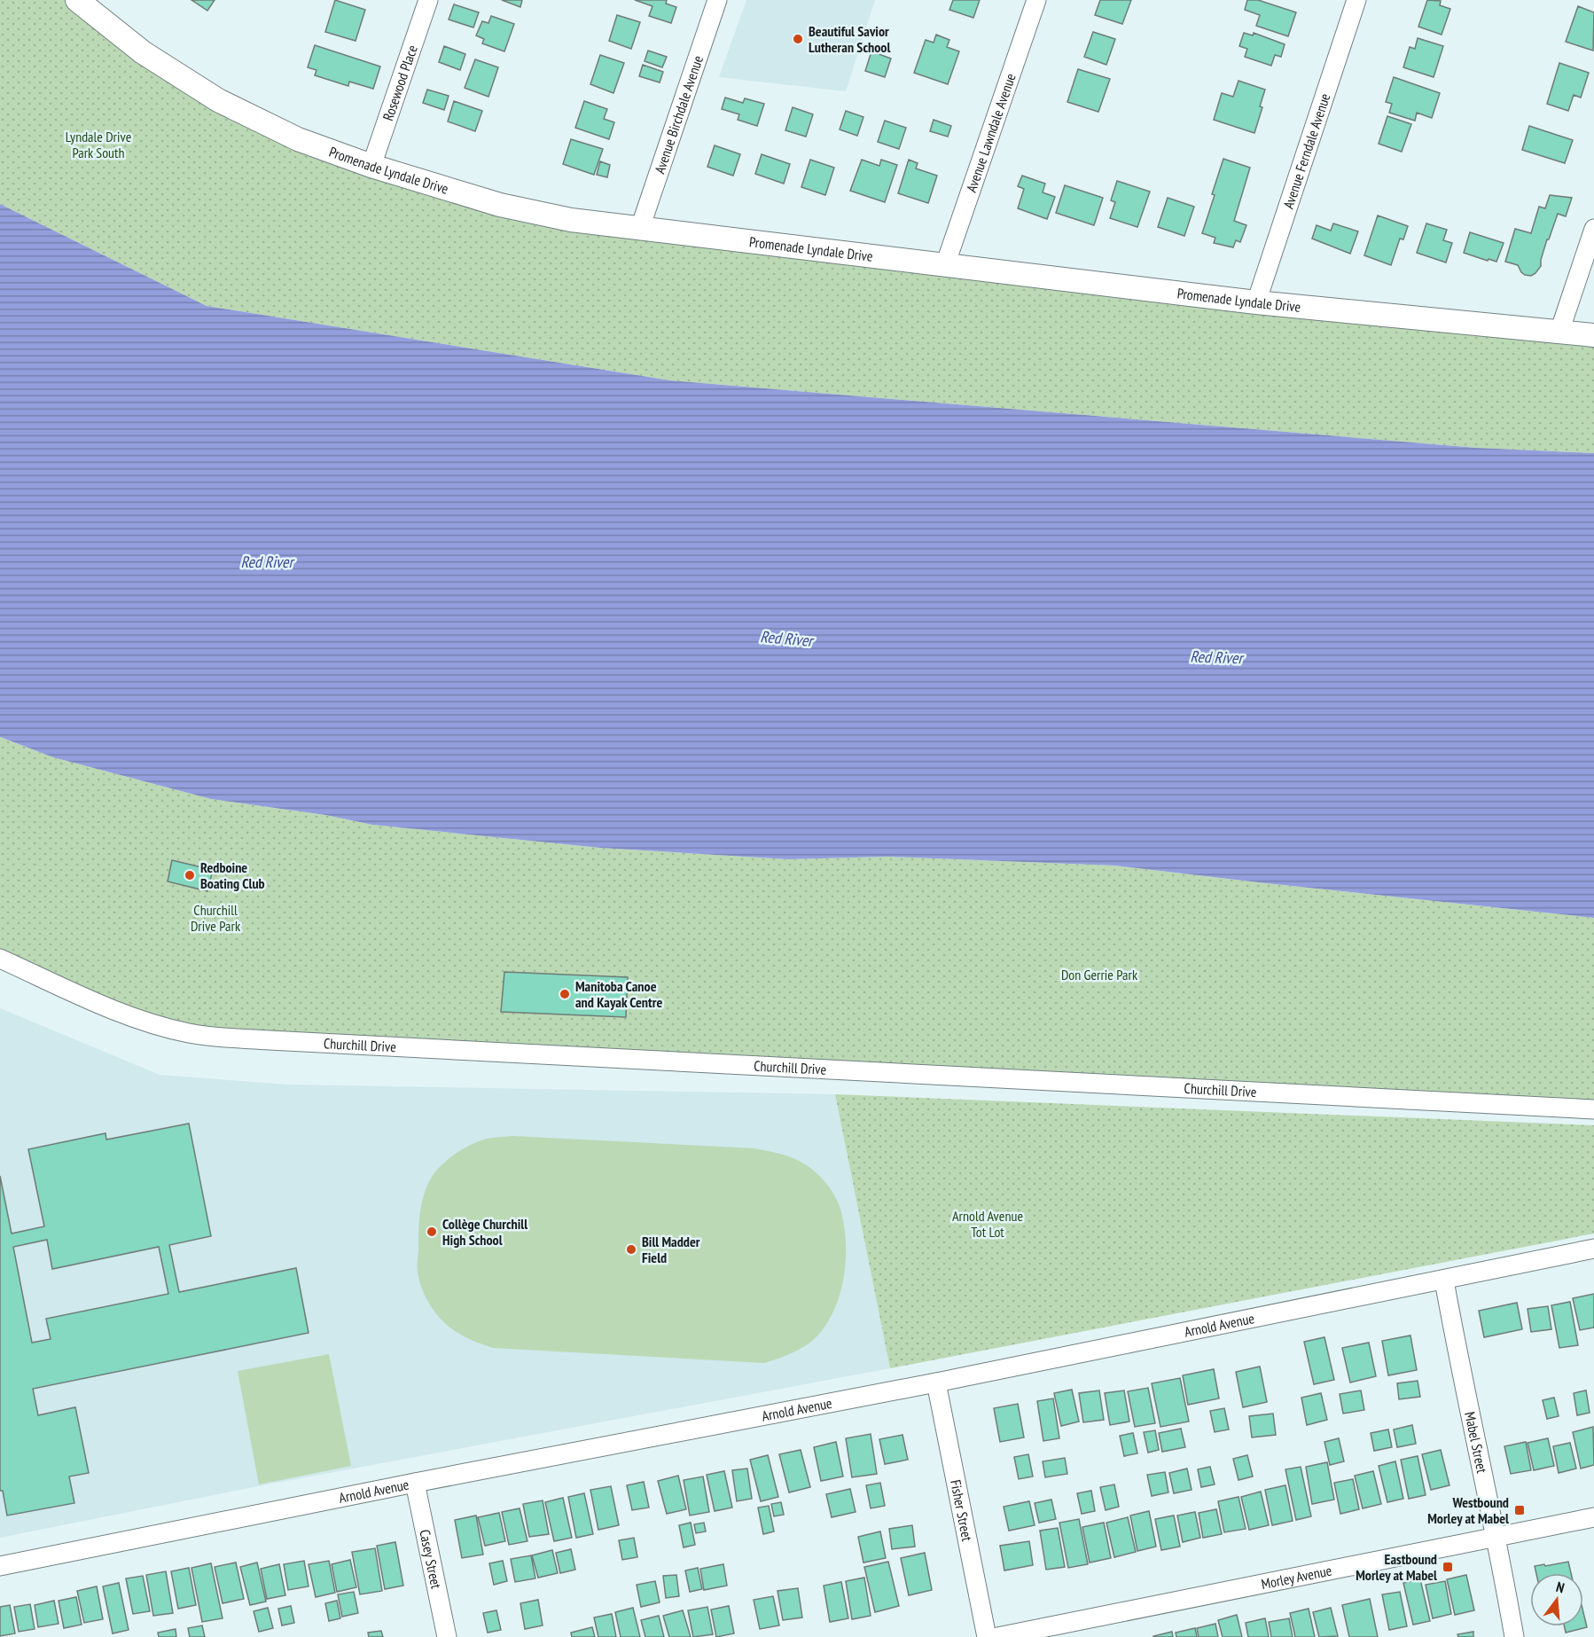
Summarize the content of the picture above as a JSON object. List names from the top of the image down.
{
  "streets": {
    "street": [
      "Rosewood Place",
      "Avenue Birchdale Avenue",
      "Avenue Lawndale Avenue",
      "Avenue Ferndale Avenue",
      "Promenade Lyndale Drive",
      "Churchill Drive",
      "Arnold Avenue",
      "Mabel Street",
      "Fisher Street",
      "Casey Street",
      "Morley Avenue"
    ]
  },
  "crossings": [
    ["Rosewood Place", "Promenade Lyndale Drive"],
    ["Avenue Birchdale Avenue", "Promenade Lyndale Drive"],
    ["Avenue Lawndale Avenue", "Promenade Lyndale Drive"],
    ["Avenue Ferndale Avenue", "Promenade Lyndale Drive"],
    ["Arnold Avenue", "Mabel Street"],
    ["Arnold Avenue", "Fisher Street"],
    ["Arnold Avenue", "Casey Street"],
    ["Mabel Street", "Morley Avenue"]
  ],
  "water": ["Red River"],
  "parks": [
    "Lyndale Drive Park South",
    "Churchill Drive Park",
    "Don Gerrie Park",
    "Arnold Avenue Tot Lot"
  ],
  "places": {
    "other": [
      "Beautiful Savior Lutheran School",
      "Redboine Boating Club",
      "Manitoba Canoe and Kayak Centre",
      "Collège Churchill High School",
      "Bill Madder Field"
    ],
    "transit": ["Westbound Morley at Mabel", "Eastbound Morley at Mabel"]
  },
  "north": "top"
}
